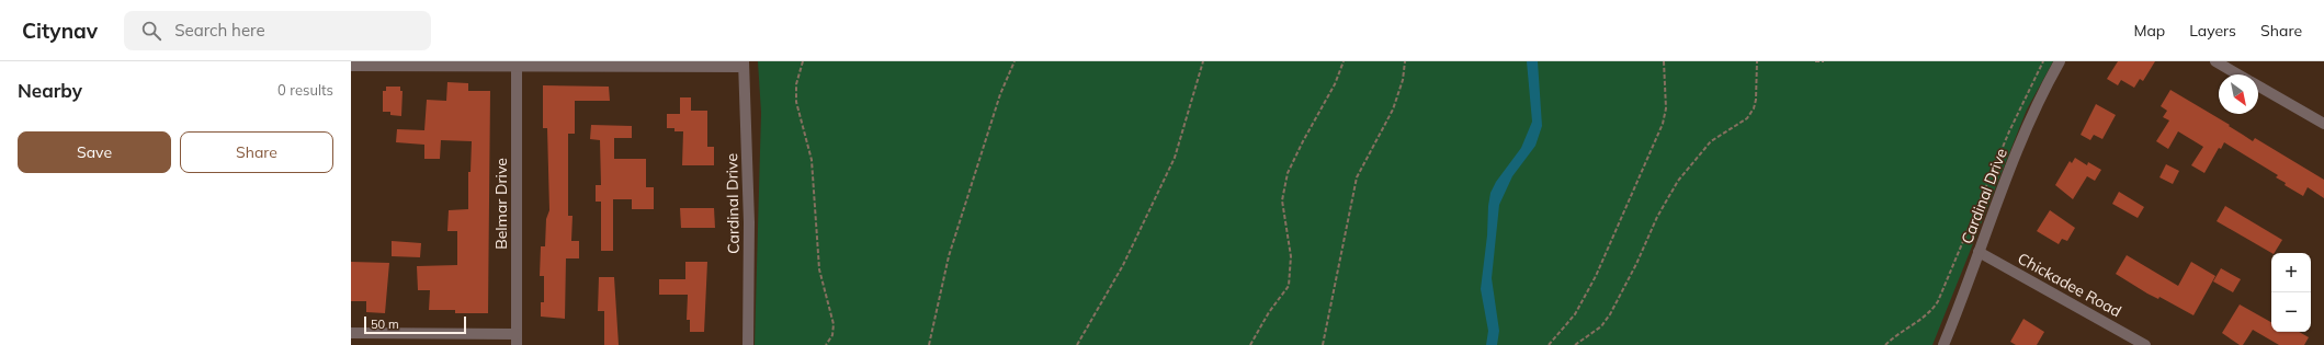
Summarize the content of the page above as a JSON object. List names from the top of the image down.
{
  "streets": {
    "street": ["Cardinal Drive", "Belmar Drive", "Chickadee Road"]
  },
  "crossings": [
    ["Cardinal Drive", "Chickadee Road"]
  ],
  "scale_bar": "50 m",
  "north": "bottom right",
  "page": {
    "header": "Citynav",
    "search": "Search here",
    "nav": ["Map", "Layers", "Share"],
    "heading": ["Nearby", "0 results"],
    "buttons": ["Save", "Share"],
    "map_buttons": ["+", "−"],
    "scale": "50 m"
  }
}
